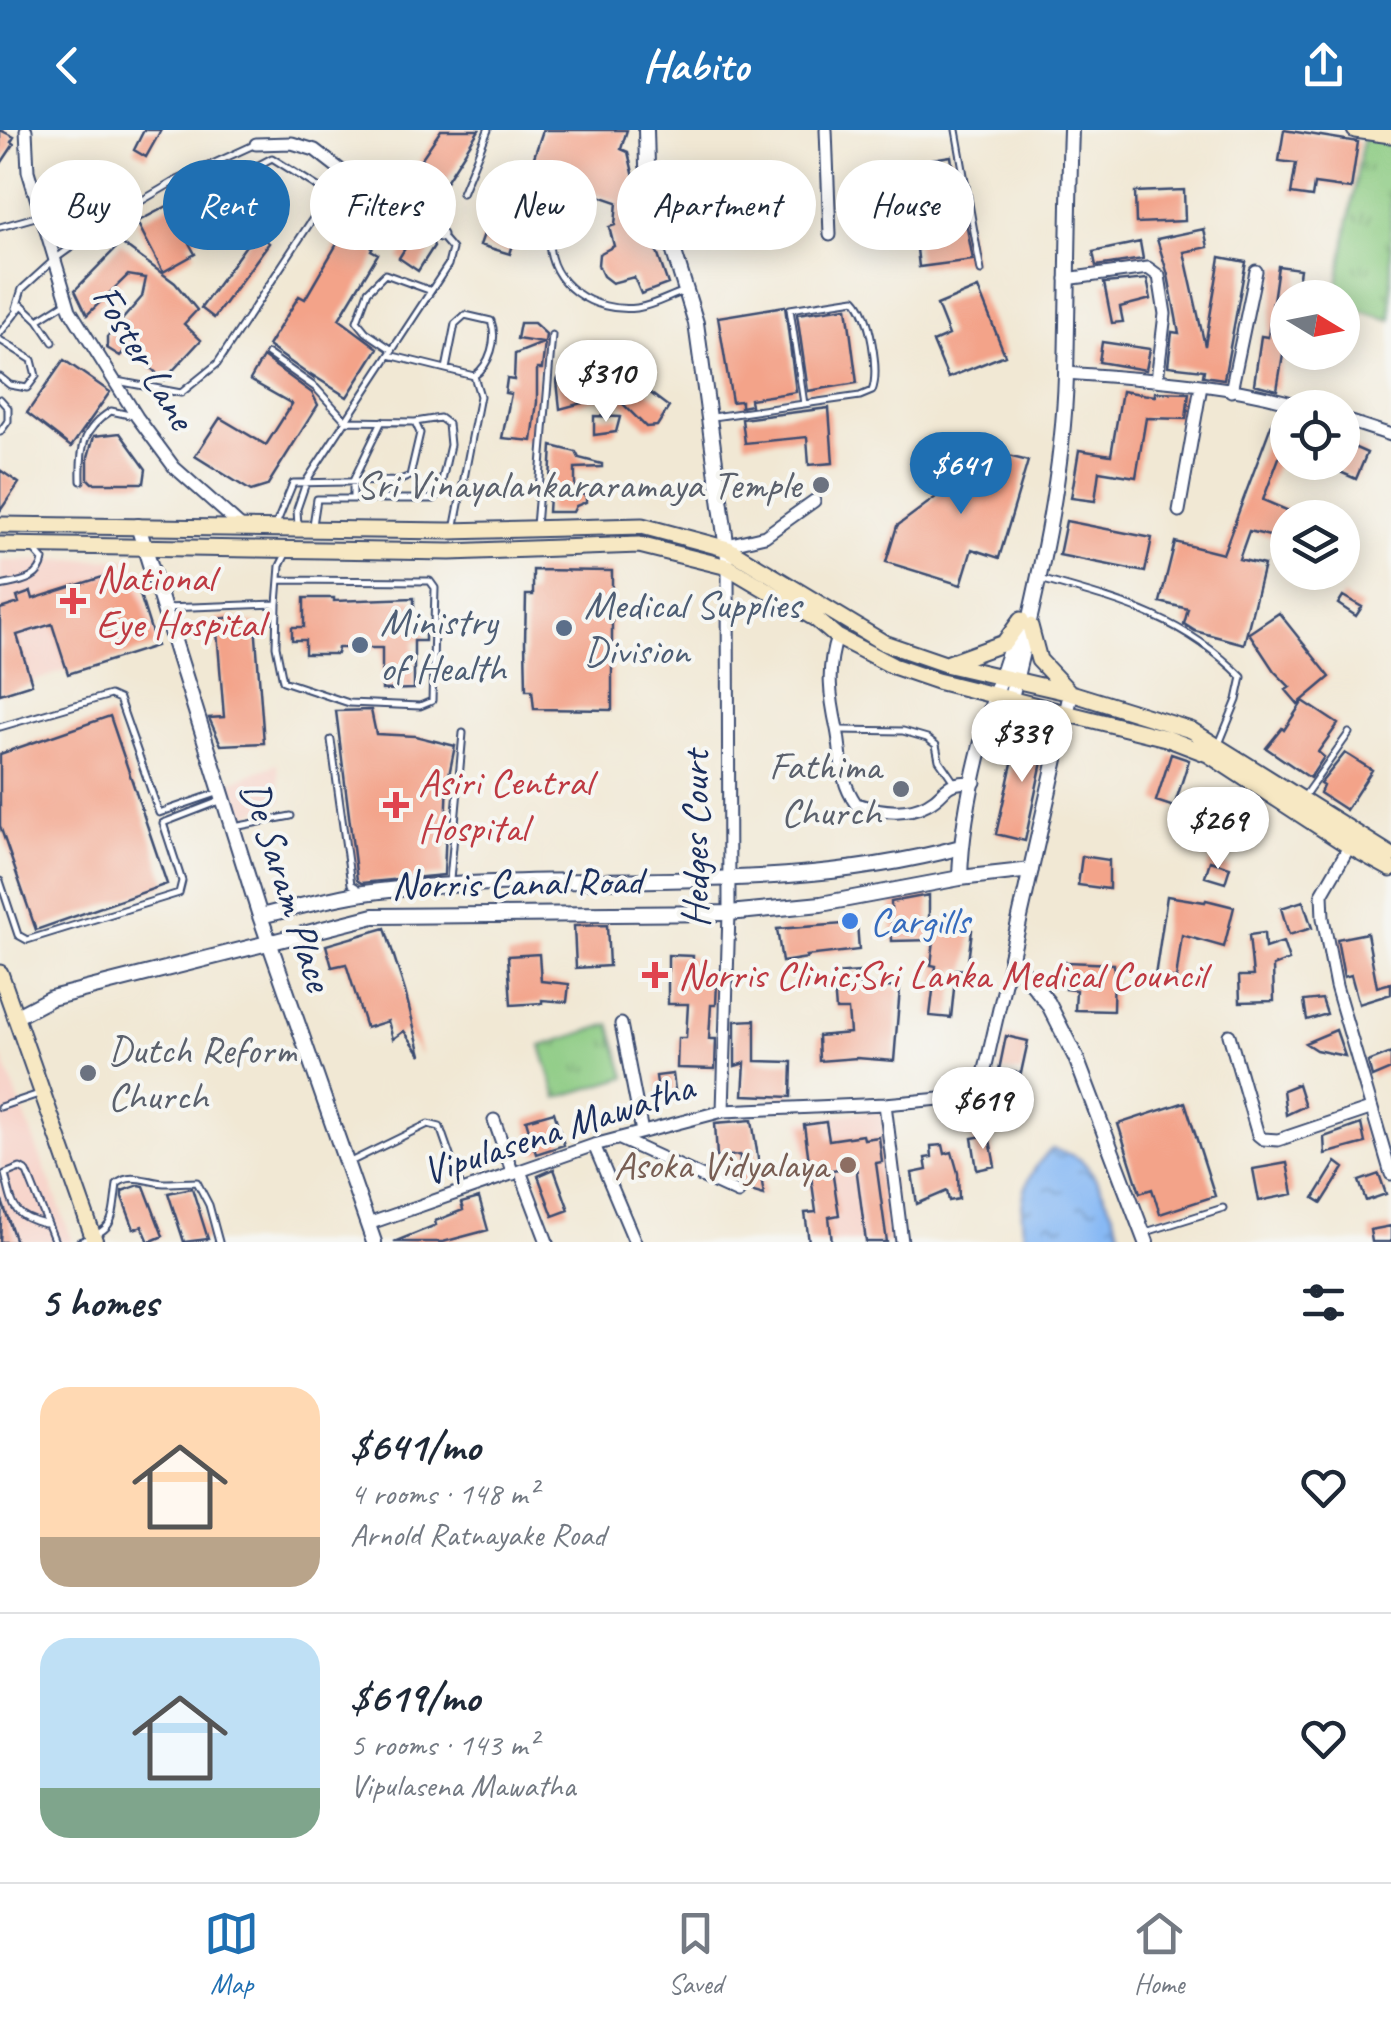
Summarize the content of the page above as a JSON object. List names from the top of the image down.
{
  "streets": {
    "street": [
      "Foster Lane",
      "Hedges Court",
      "Norris Canal Road",
      "De Saram Place",
      "Vipulasena Mawatha"
    ]
  },
  "crossings": [
    ["Hedges Court", "Norris Canal Road"],
    ["Hedges Court", "Vipulasena Mawatha"],
    ["Norris Canal Road", "De Saram Place"],
    ["Norris Canal Road", "Vipulasena Mawatha"],
    ["De Saram Place", "Vipulasena Mawatha"]
  ],
  "places": {
    "other": [
      "Sri Vinayalankararamaya Temple",
      "Medical Supplies Division",
      "Ministry of Health",
      "Fathima Church",
      "Cargills",
      "Dutch Reform Church",
      "Asoka Vidyalaya"
    ],
    "health": ["National Eye Hospital", "Asiri Central Hospital", "Norris Clinic;Sri Lanka Medical Council"]
  },
  "north": "right",
  "page": {
    "header": "Habito",
    "chip": [
      "Buy",
      "Rent",
      "Filters",
      "New",
      "Apartment",
      "House"
    ],
    "price": [
      "$310",
      "$641",
      "$339",
      "$269",
      "$619"
    ],
    "heading": "5 homes",
    "list": [
      {
        "name": "$641/mo",
        "note": "4 rooms · 148 m² · Arnold Ratnayake Road"
      },
      {
        "name": "$619/mo",
        "note": "5 rooms · 143 m² · Vipulasena Mawatha"
      }
    ],
    "tabs": ["Map", "Saved", "Home"]
  }
}
